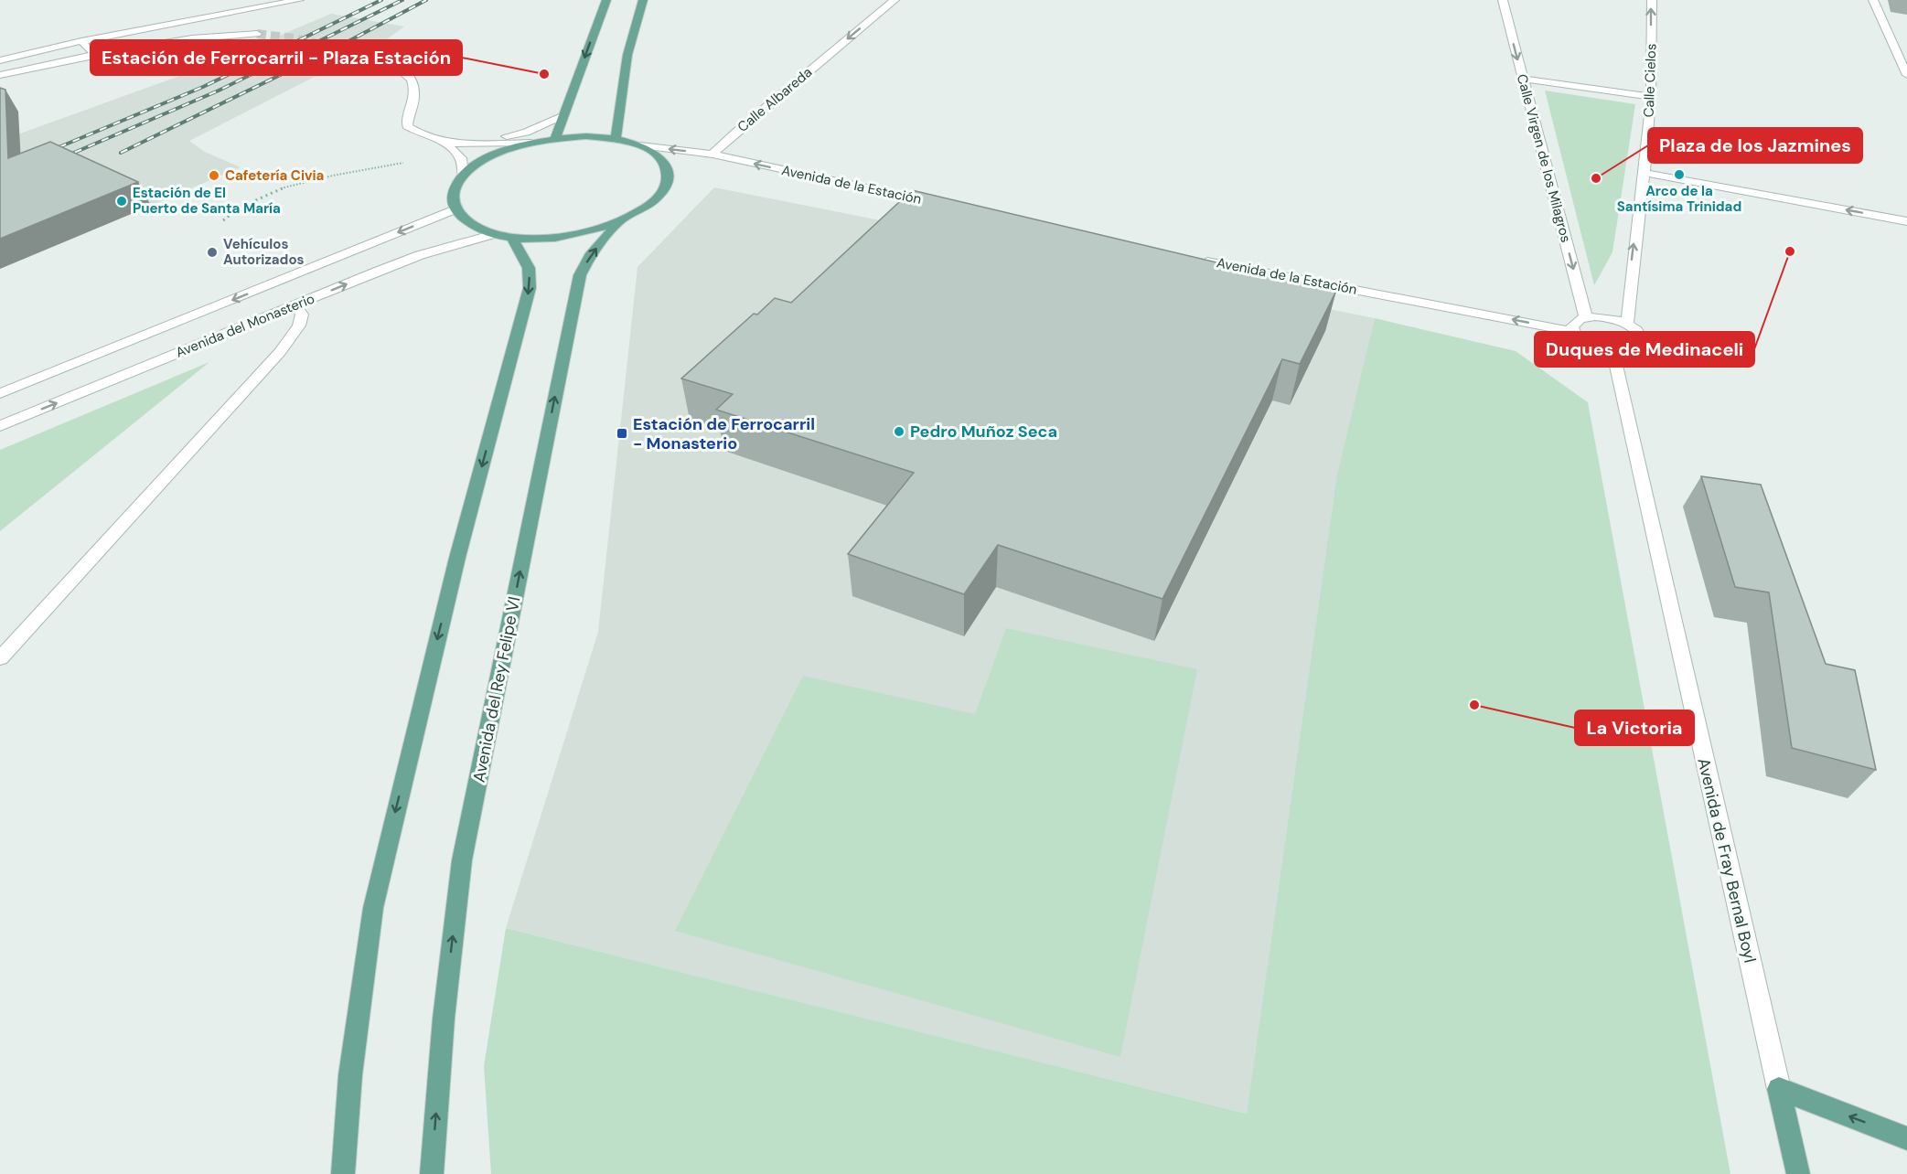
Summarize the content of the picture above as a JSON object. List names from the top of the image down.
{
  "streets": {
    "main road": ["Avenida del Rey Felipe VI", "Avenida de Fray Bernal Boyl"],
    "street": [
      "Calle Cielos",
      "Calle Albareda",
      "Calle Virgen de los Milagros",
      "Avenida de la Estación",
      "Avenida del Monasterio"
    ]
  },
  "crossings": [
    ["Calle Albareda", "Avenida de la Estación"]
  ],
  "one_way": [
    "Calle Cielos",
    "Calle Albareda",
    "Calle Virgen de los Milagros",
    "Avenida de la Estación"
  ],
  "places": {
    "other": [
      "Estación de Ferrocarril - Plaza Estación",
      "Arco de la Santísima Trinidad",
      "Cafetería Civia",
      "Plaza de los Jazmines",
      "Estación de El Puerto de Santa María",
      "Duques de Medinaceli",
      "Vehículos Autorizados",
      "Pedro Muñoz Seca",
      "La Victoria"
    ],
    "transit": ["Estación de Ferrocarril - Monasterio"]
  }
}
